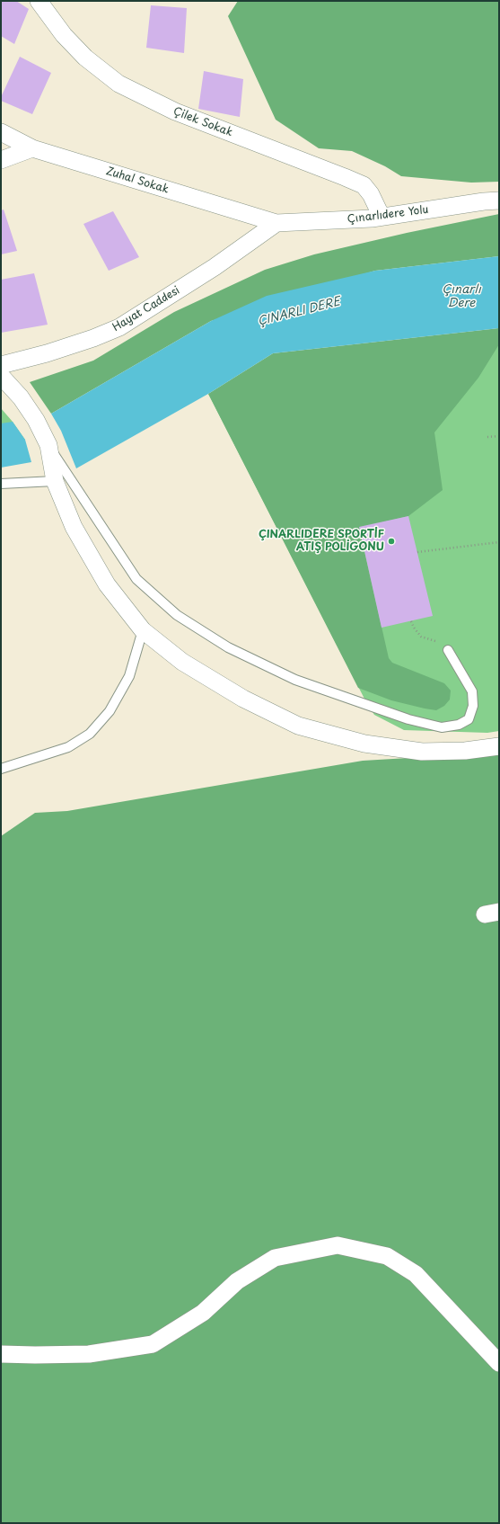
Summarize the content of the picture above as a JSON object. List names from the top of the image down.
{
  "streets": {
    "street": [
      "Çilek Sokak",
      "Zuhal Sokak",
      "Çınarlıdere Yolu",
      "Hayat Caddesi"
    ]
  },
  "crossings": [
    ["Çilek Sokak", "Çınarlıdere Yolu"],
    ["Zuhal Sokak", "Çınarlıdere Yolu"],
    ["Zuhal Sokak", "Hayat Caddesi"],
    ["Çınarlıdere Yolu", "Hayat Caddesi"]
  ],
  "water": ["Çınarlı Dere", "ÇINARLI DERE"],
  "places": ["ÇINARLIDERE SPORTİF ATIŞ POLİGONU"]
}
